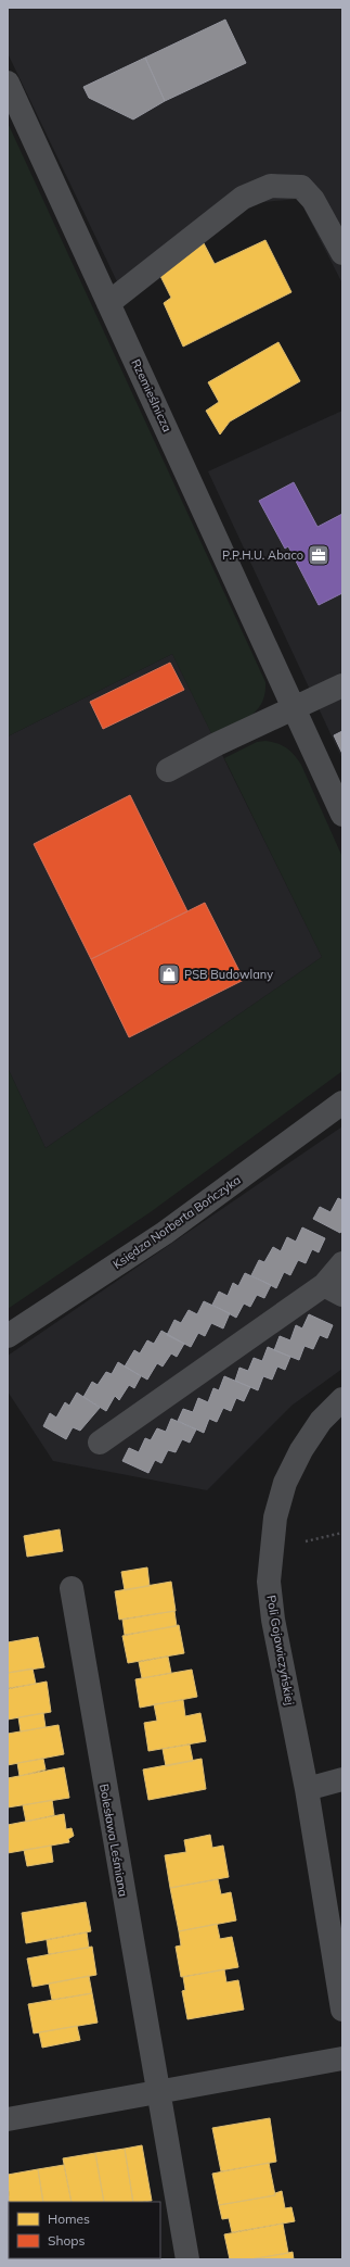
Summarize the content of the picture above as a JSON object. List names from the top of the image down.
{
  "streets": {
    "street": [
      "Rzemieślnicza",
      "Księdza Norberta Bończyka",
      "Poli Gojawiczyńskiej",
      "Bolesława Leśmiana"
    ]
  },
  "places": {
    "office": ["P.P.H.U. Abaco"],
    "shop": ["PSB Budowlany"]
  },
  "legend": ["Homes", "Shops"]
}
